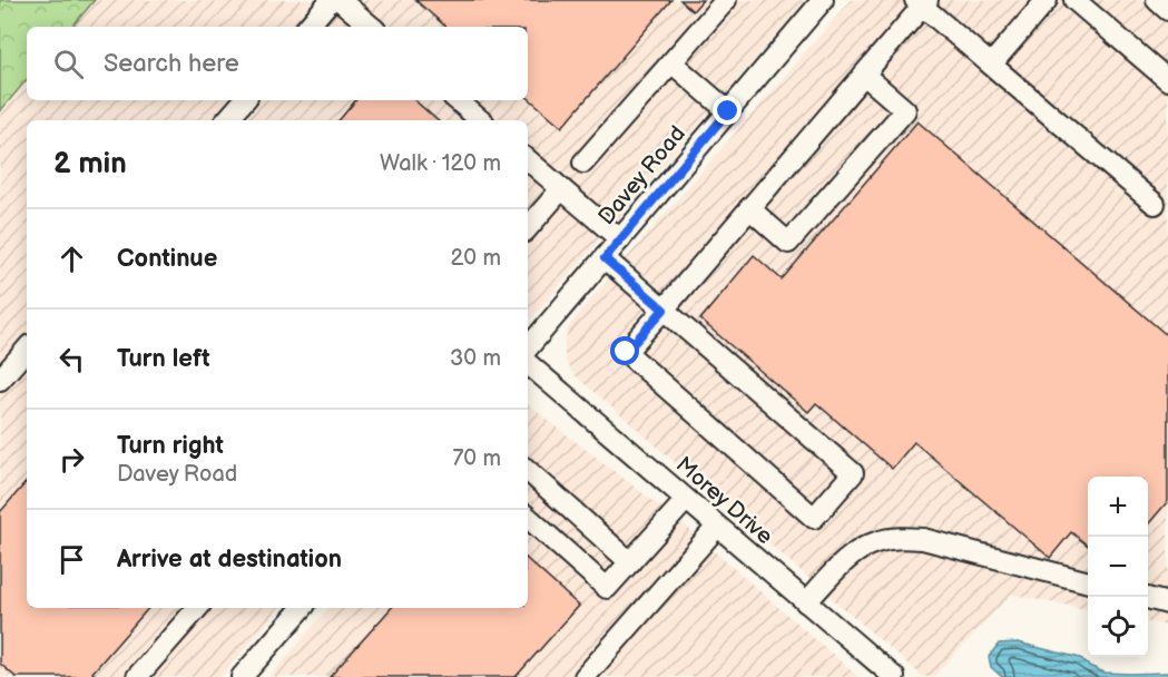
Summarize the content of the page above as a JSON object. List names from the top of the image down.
{
  "streets": {
    "street": ["Davey Road", "Morey Drive"]
  },
  "page": {
    "search": "Search here",
    "heading": ["2 min", "Walk · 120 m"],
    "list": [
      ["Continue", "20 m"],
      ["Turn left", "30 m"],
      ["Turn right", "Davey Road", "70 m"],
      "Arrive at destination"
    ],
    "map_buttons": ["+", "−"]
  }
}
